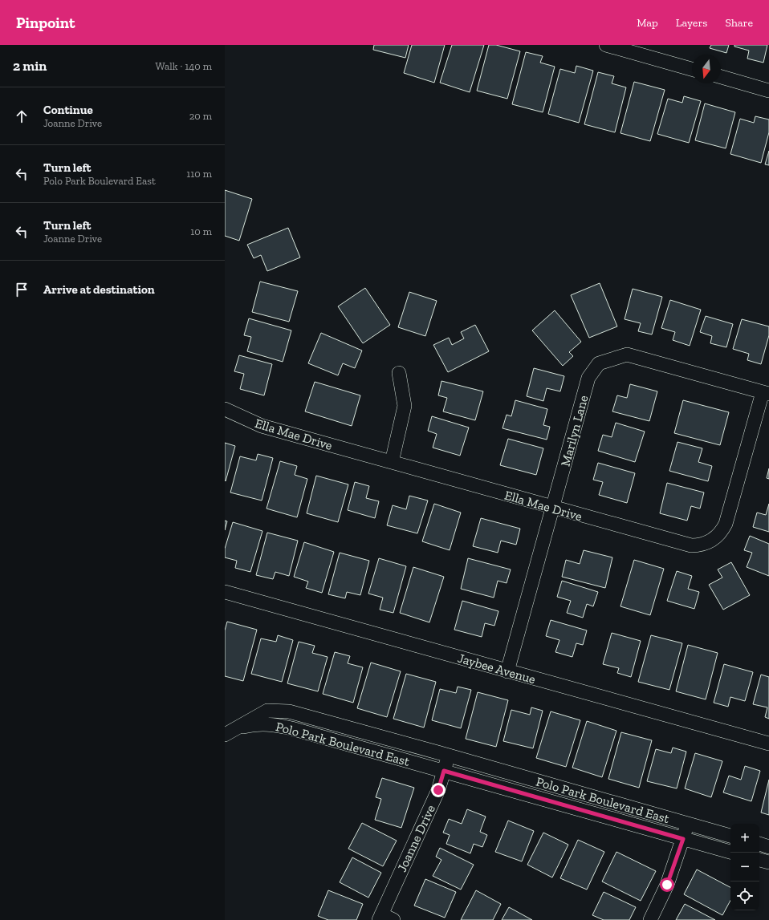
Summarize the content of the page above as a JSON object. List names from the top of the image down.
{
  "streets": {
    "street": [
      "Marilyn Lane",
      "Ella Mae Drive",
      "Jaybee Avenue",
      "Polo Park Boulevard East",
      "Joanne Drive"
    ]
  },
  "crossings": [
    ["Marilyn Lane", "Ella Mae Drive"],
    ["Marilyn Lane", "Jaybee Avenue"],
    ["Polo Park Boulevard East", "Joanne Drive"]
  ],
  "north": "bottom",
  "page": {
    "header": "Pinpoint",
    "nav": ["Map", "Layers", "Share"],
    "heading": ["2 min", "Walk · 140 m"],
    "list": [
      ["Continue", "Joanne Drive", "20 m"],
      ["Turn left", "Polo Park Boulevard East", "110 m"],
      ["Turn left", "Joanne Drive", "10 m"],
      "Arrive at destination"
    ],
    "map_buttons": ["+", "−"]
  }
}
